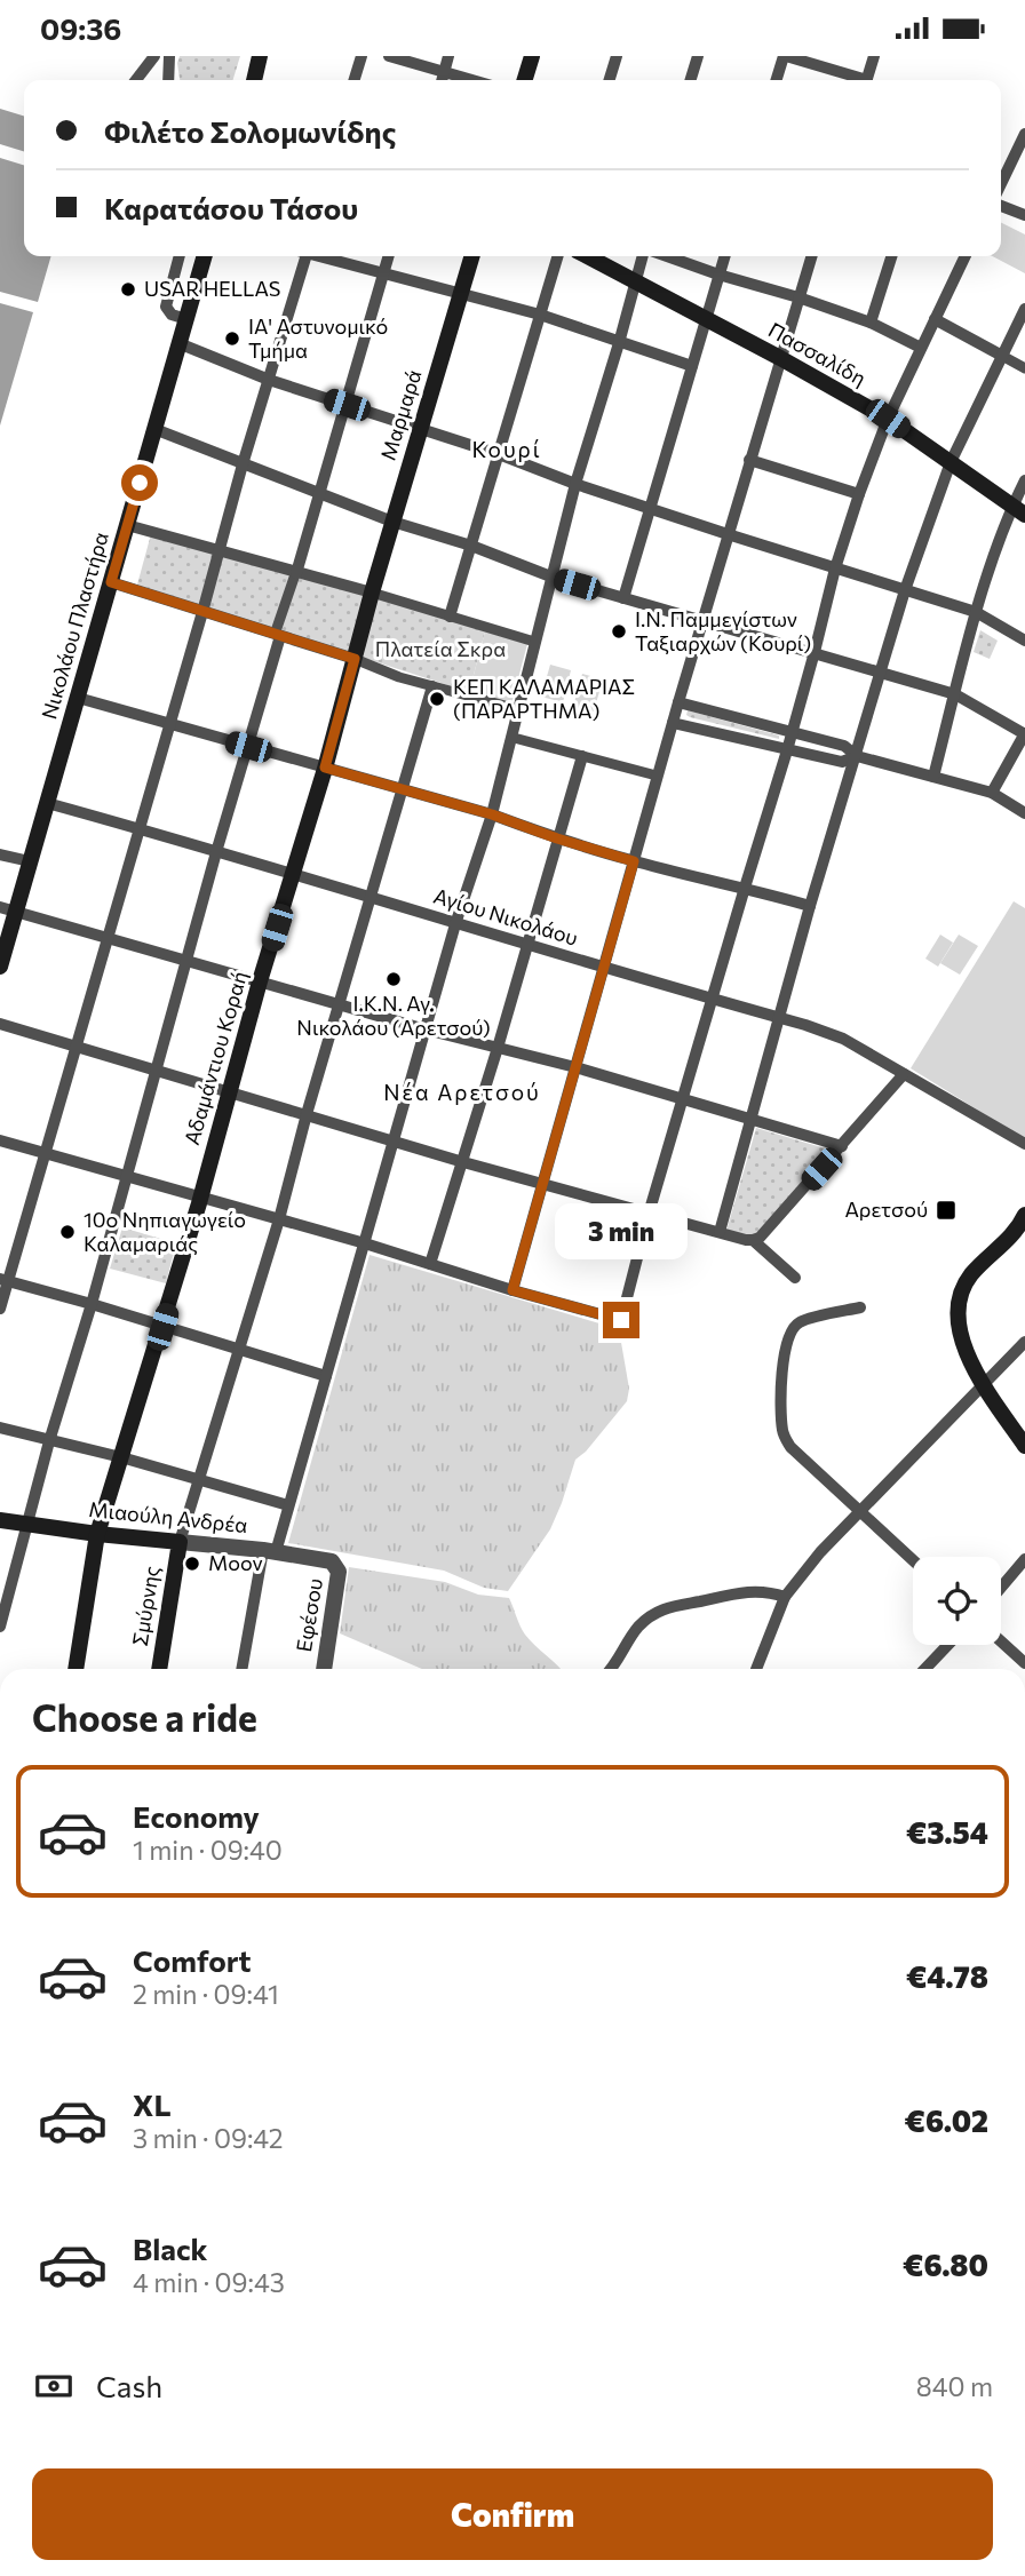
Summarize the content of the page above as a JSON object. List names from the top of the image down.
{
  "streets": {
    "main road": [
      "Πασσαλίδη",
      "Μαρμαρά",
      "Νικολάου Πλαστήρα",
      "Αδαμάντιου Κοραή",
      "Μιαούλη Ανδρέα",
      "Σμύρνης"
    ],
    "street": ["Αγίου Νικολάου", "Εφέσου"]
  },
  "crossings": [
    ["Μαρμαρά", "Αδαμάντιου Κοραή"],
    ["Νικολάου Πλαστήρα", "Αγίου Νικολάου"],
    ["Αγίου Νικολάου", "Αδαμάντιου Κοραή"],
    ["Αδαμάντιου Κοραή", "Μιαούλη Ανδρέα"],
    ["Μιαούλη Ανδρέα", "Σμύρνης"],
    ["Μιαούλη Ανδρέα", "Εφέσου"]
  ],
  "districts": ["Κουρί", "Νέα Αρετσού"],
  "parks": ["Πλατεία Σκρα"],
  "places": {
    "other": [
      "USAR HELLAS",
      "ΙΑ' Αστυνομικό Τμήμα",
      "Ι.Ν. Παμμεγίστων Ταξιαρχών (Κουρί)",
      "ΚΕΠ ΚΑΛΑΜΑΡΙΑΣ (ΠΑΡΑΡΤΗΜΑ)",
      "Ι.Κ.Ν. Αγ. Νικολάου (Αρετσού)",
      "10ο Νηπιαγωγείο Καλαμαριάς",
      "Moov"
    ],
    "transit": ["Αρετσού"]
  },
  "page": {
    "status": "09:36",
    "banner": ["Φιλέτο Σολομωνίδης", "Καρατάσου Τάσου"],
    "bubble": "3 min",
    "heading": "Choose a ride",
    "list": [
      {
        "name": "Economy",
        "note": "1 min · 09:40",
        "value": "€3.54"
      },
      {
        "name": "Comfort",
        "note": "2 min · 09:41",
        "value": "€4.78"
      },
      {
        "name": "XL",
        "note": "3 min · 09:42",
        "value": "€6.02"
      },
      {
        "name": "Black",
        "note": "4 min · 09:43",
        "value": "€6.80"
      }
    ],
    "pay": ["Cash", "840 m"],
    "buttons": "Confirm"
  }
}
